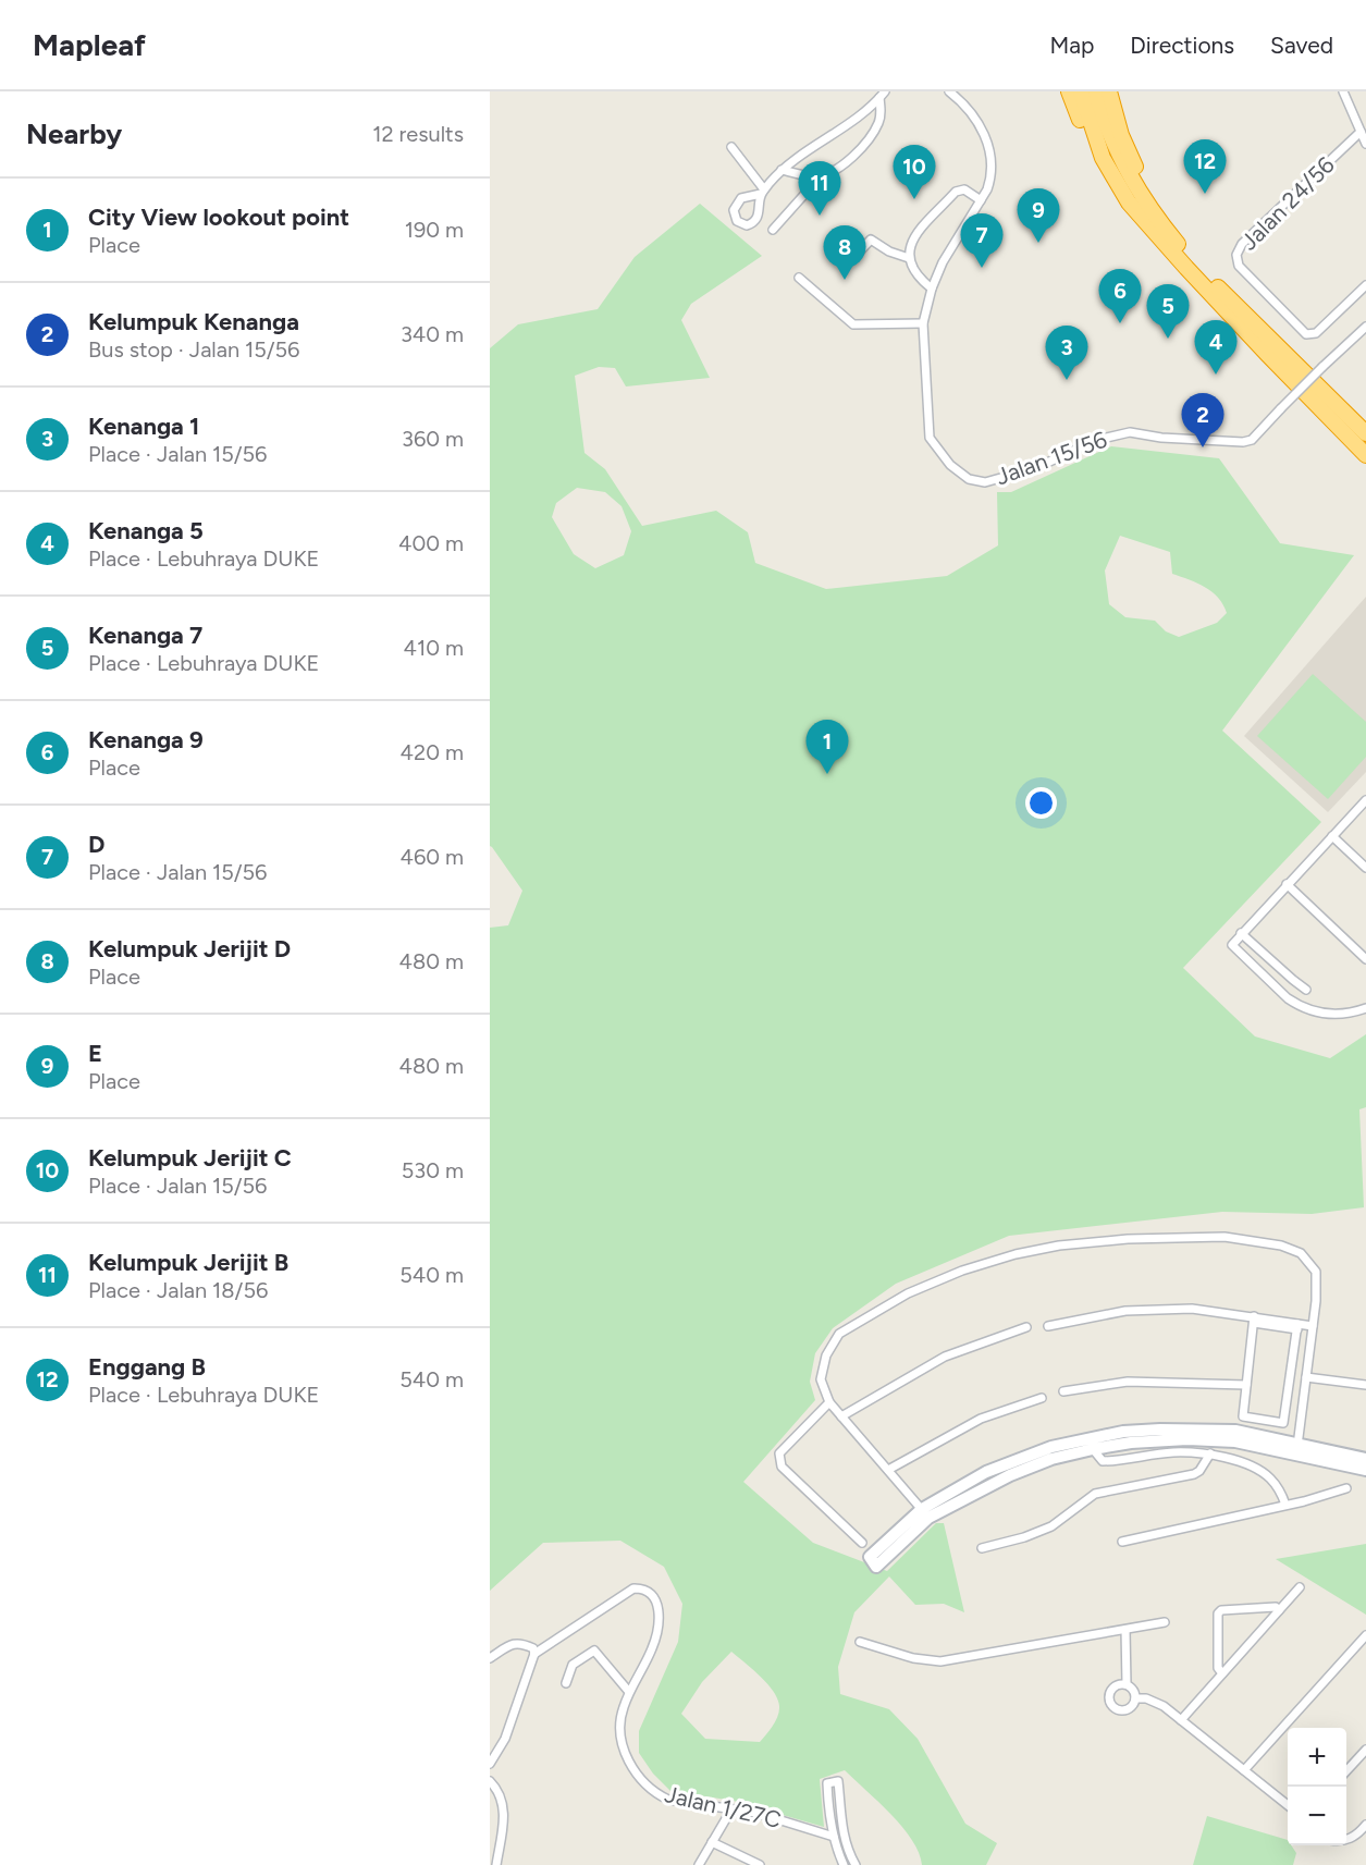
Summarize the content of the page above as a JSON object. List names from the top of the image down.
{
  "streets": {
    "street": ["Jalan 24/56", "Jalan 15/56", "Jalan 1/27C"]
  },
  "page": {
    "header": "Mapleaf",
    "nav": ["Map", "Directions", "Saved"],
    "heading": ["Nearby", "12 results"],
    "pins": [
      "12",
      "10",
      "11",
      "9",
      "7",
      "8",
      "6",
      "5",
      "4",
      "3",
      "2",
      "1"
    ],
    "list": [
      {
        "mark": "1",
        "name": "City View lookout point",
        "note": "Place",
        "value": "190 m"
      },
      {
        "mark": "2",
        "name": "Kelumpuk Kenanga",
        "note": "Bus stop · Jalan 15/56",
        "value": "340 m"
      },
      {
        "mark": "3",
        "name": "Kenanga 1",
        "note": "Place · Jalan 15/56",
        "value": "360 m"
      },
      {
        "mark": "4",
        "name": "Kenanga 5",
        "note": "Place · Lebuhraya DUKE",
        "value": "400 m"
      },
      {
        "mark": "5",
        "name": "Kenanga 7",
        "note": "Place · Lebuhraya DUKE",
        "value": "410 m"
      },
      {
        "mark": "6",
        "name": "Kenanga 9",
        "note": "Place",
        "value": "420 m"
      },
      {
        "mark": "7",
        "name": "D",
        "note": "Place · Jalan 15/56",
        "value": "460 m"
      },
      {
        "mark": "8",
        "name": "Kelumpuk Jerijit D",
        "note": "Place",
        "value": "480 m"
      },
      {
        "mark": "9",
        "name": "E",
        "note": "Place",
        "value": "480 m"
      },
      {
        "mark": "10",
        "name": "Kelumpuk Jerijit C",
        "note": "Place · Jalan 15/56",
        "value": "530 m"
      },
      {
        "mark": "11",
        "name": "Kelumpuk Jerijit B",
        "note": "Place · Jalan 18/56",
        "value": "540 m"
      },
      {
        "mark": "12",
        "name": "Enggang B",
        "note": "Place · Lebuhraya DUKE",
        "value": "540 m"
      }
    ],
    "map_buttons": ["+", "−"]
  }
}
